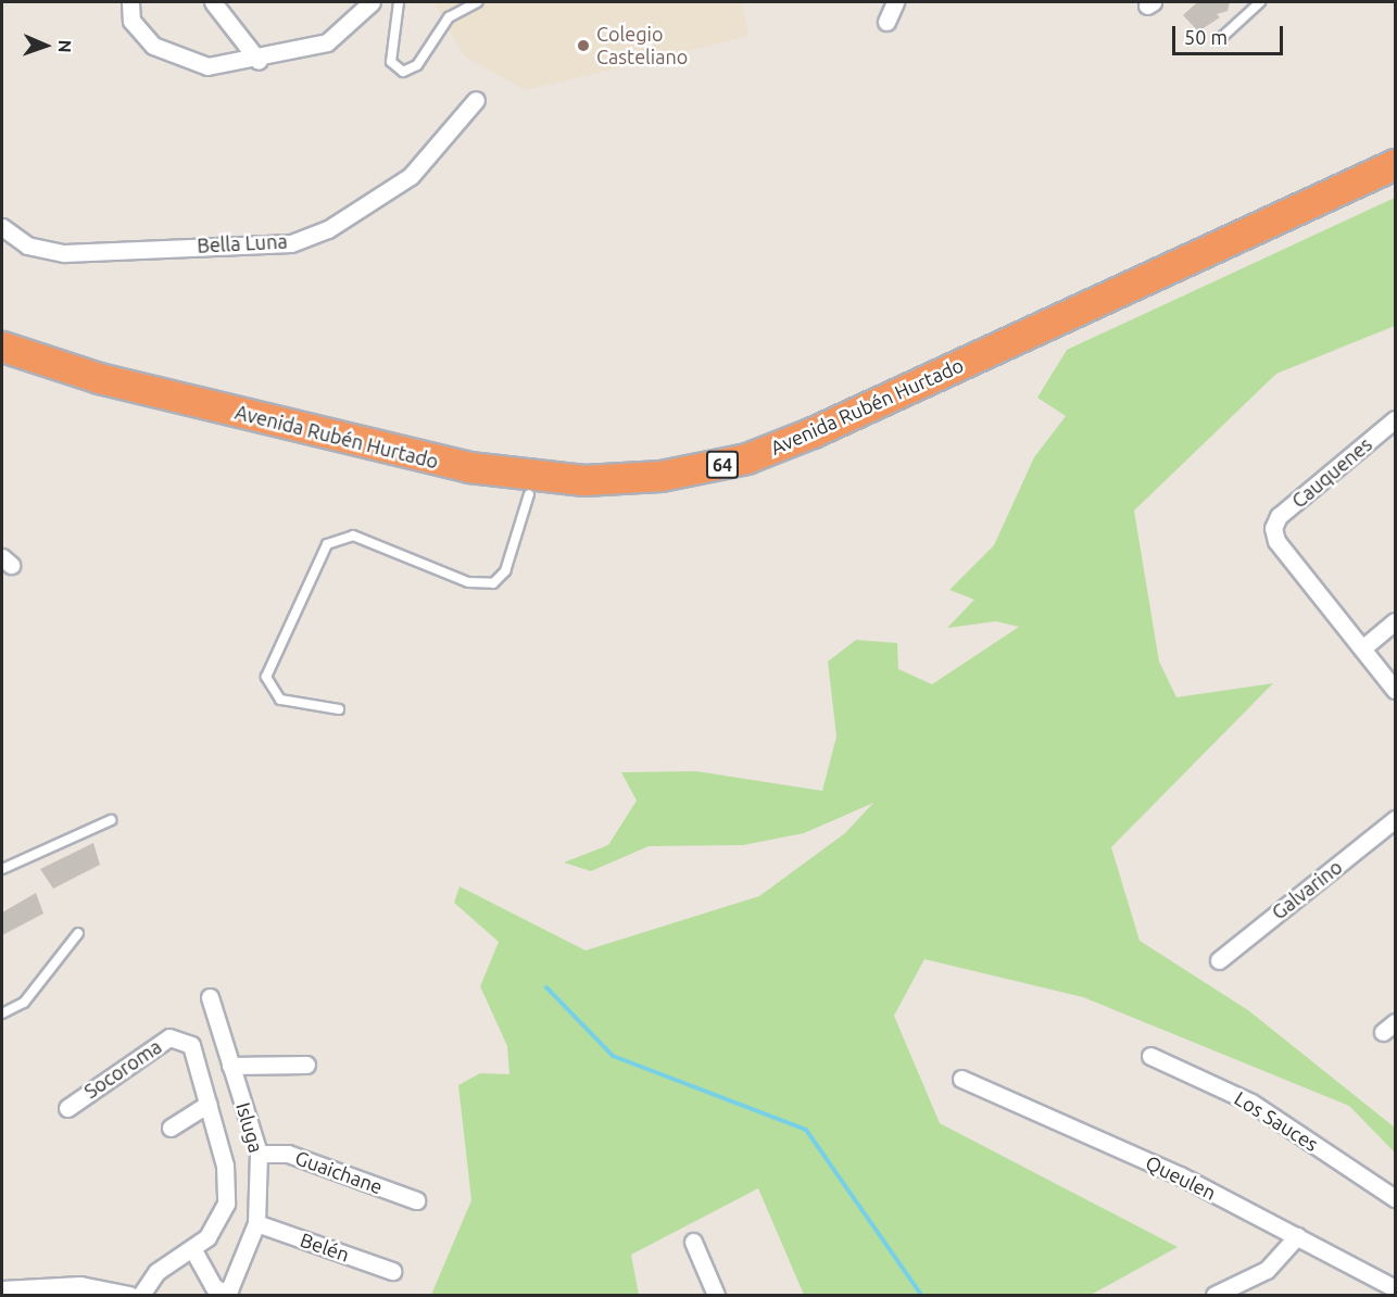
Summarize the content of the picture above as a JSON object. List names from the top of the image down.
{
  "streets": {
    "highway": ["Avenida Rubén Hurtado", "64"],
    "street": [
      "Bella Luna",
      "Cauquenes",
      "Galvarino",
      "Socoroma",
      "Los Sauces",
      "Isluga",
      "Guaichane",
      "Queulen",
      "Belén"
    ]
  },
  "crossings": [
    ["Socoroma", "Isluga"],
    ["Isluga", "Guaichane"],
    ["Isluga", "Belén"]
  ],
  "places": ["Colegio Casteliano"],
  "scale_bar": "50 m",
  "north": "right"
}
